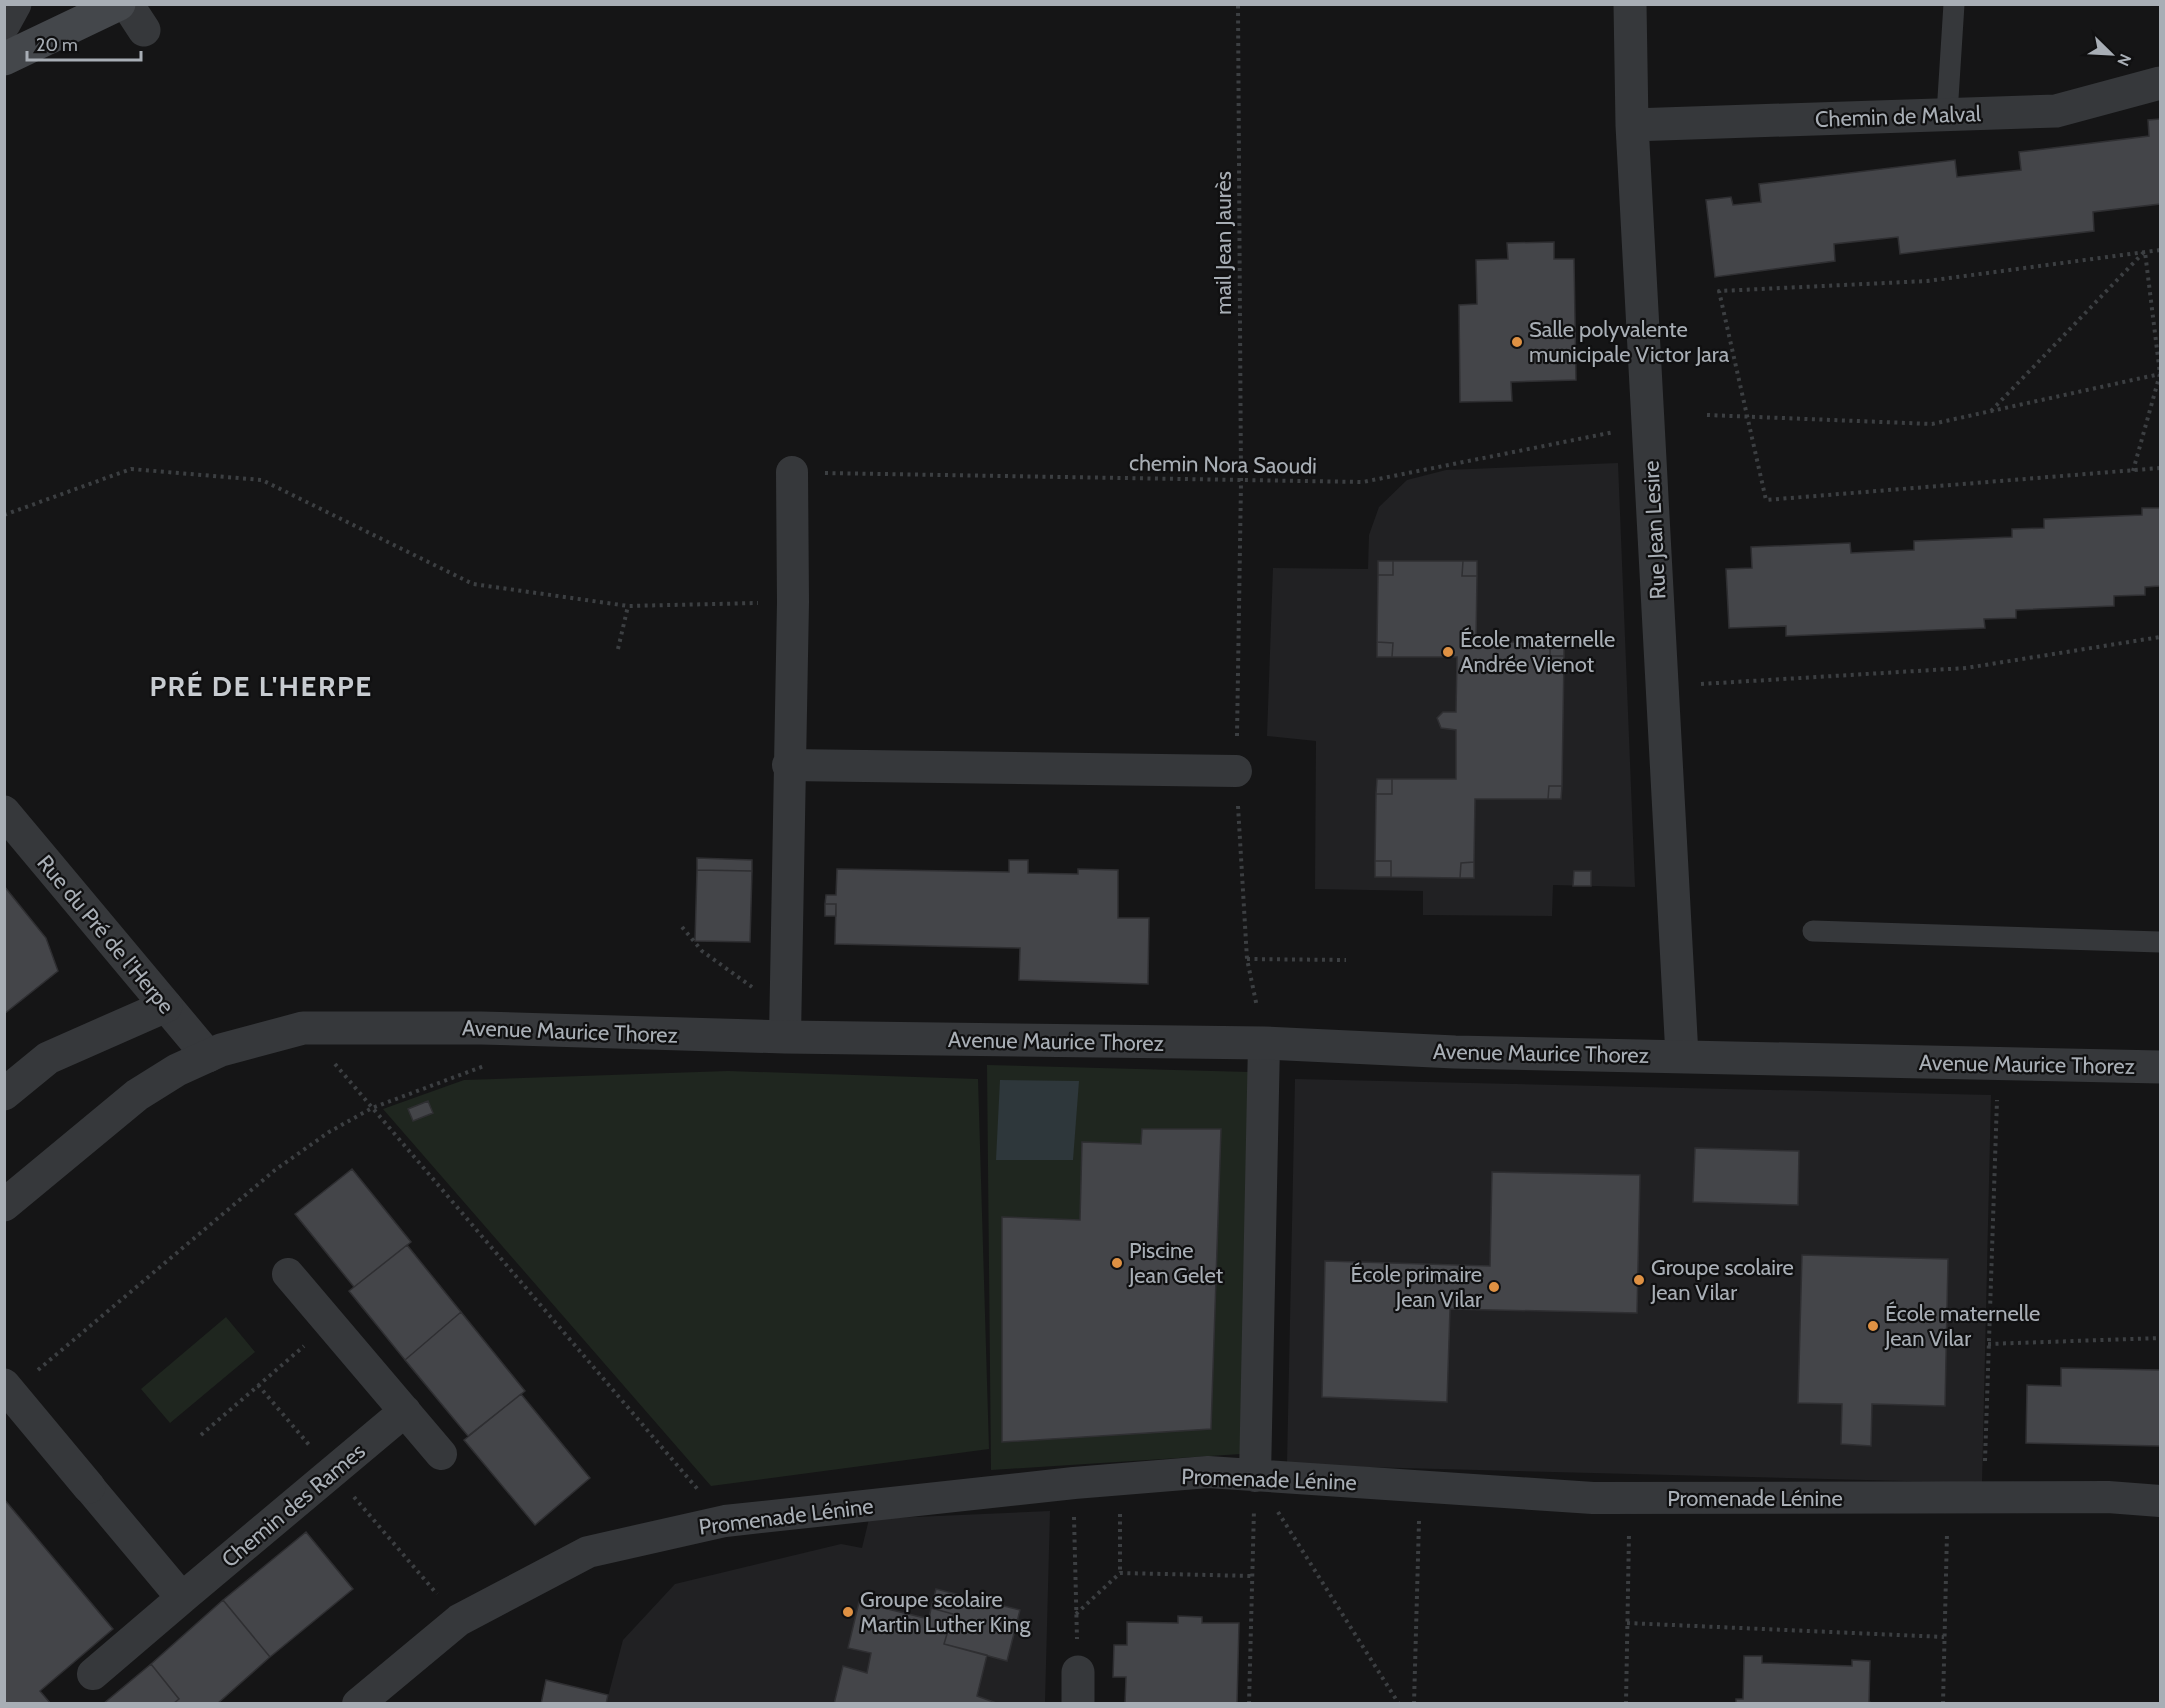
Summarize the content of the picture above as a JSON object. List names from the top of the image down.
{
  "streets": {
    "street": [
      "Chemin de Malval",
      "Rue Jean Lesire",
      "Rue du Pré de l'Herpe",
      "Avenue Maurice Thorez",
      "Promenade Lénine",
      "Chemin des Rames"
    ],
    "path": ["mail Jean Jaurès", "chemin Nora Saoudi"]
  },
  "crossings": [
    ["Chemin de Malval", "Rue Jean Lesire"],
    ["mail Jean Jaurès", "chemin Nora Saoudi"],
    ["chemin Nora Saoudi", "Rue Jean Lesire"],
    ["Rue Jean Lesire", "Avenue Maurice Thorez"],
    ["Rue du Pré de l'Herpe", "Avenue Maurice Thorez"]
  ],
  "districts": ["PRÉ DE L'HERPE"],
  "places": [
    "Salle polyvalente municipale Victor Jara",
    "École maternelle Andrée Vienot",
    "Piscine Jean Gelet",
    "Groupe scolaire Jean Vilar",
    "École primaire Jean Vilar",
    "École maternelle Jean Vilar",
    "Groupe scolaire Martin Luther King"
  ],
  "scale_bar": "20 m",
  "north": "bottom right"
}
